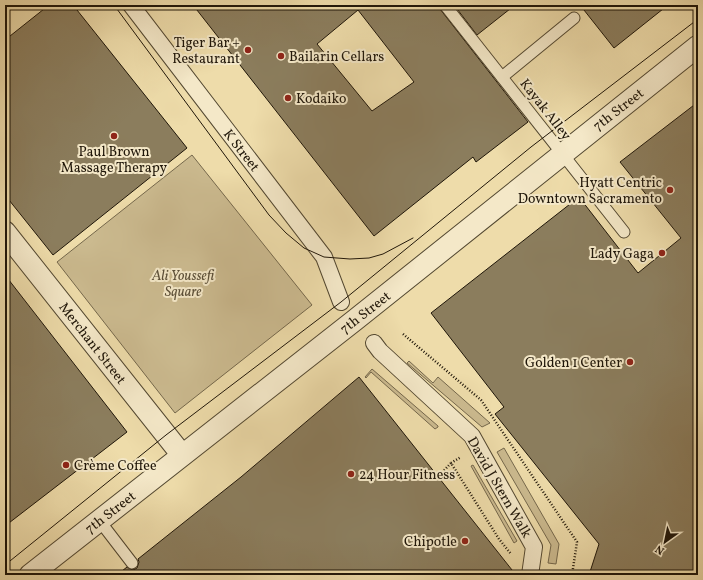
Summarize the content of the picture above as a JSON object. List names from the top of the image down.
{
  "streets": {
    "street": [
      "7th Street",
      "K Street",
      "Merchant Street",
      "David J Stern Walk"
    ],
    "lane": ["Kayak Alley"]
  },
  "crossings": [
    ["Kayak Alley", "7th Street"],
    ["7th Street", "Merchant Street"]
  ],
  "parks": ["Ali Youssefi Square"],
  "places": [
    "Tiger Bar + Restaurant",
    "Bailarin Cellars",
    "Kodaiko",
    "Paul Brown Massage Therapy",
    "Hyatt Centric Downtown Sacramento",
    "Lady Gaga",
    "Golden 1 Center",
    "Crème Coffee",
    "24 Hour Fitness",
    "Chipotle"
  ],
  "north": "bottom left"
}
